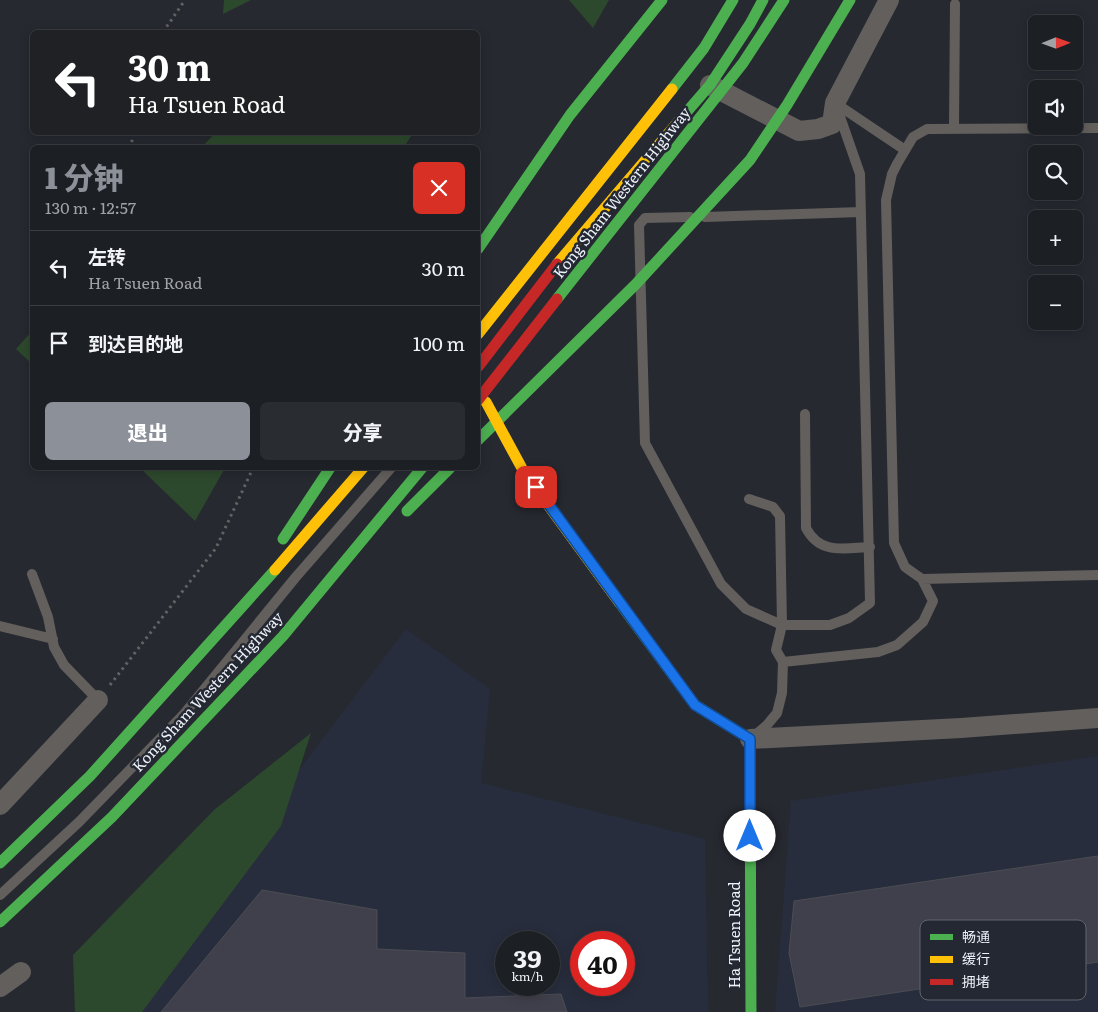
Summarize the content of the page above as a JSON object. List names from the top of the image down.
{
  "streets": {
    "main road": ["Kong Sham Western Highway", "Ha Tsuen Road"]
  },
  "legend": ["畅通", "缓行", "拥堵"],
  "north": "right",
  "page": {
    "map_buttons": ["+", "−"],
    "turn": ["30 m", "Ha Tsuen Road"],
    "heading": ["1 分钟", "130 m · 12:57"],
    "list": [
      {
        "name": "左转",
        "note": "Ha Tsuen Road",
        "value": "30 m"
      },
      {
        "name": "到达目的地",
        "value": "100 m"
      }
    ],
    "buttons": ["退出", "分享"],
    "speed": "39 km/h",
    "limit": "40"
  }
}
